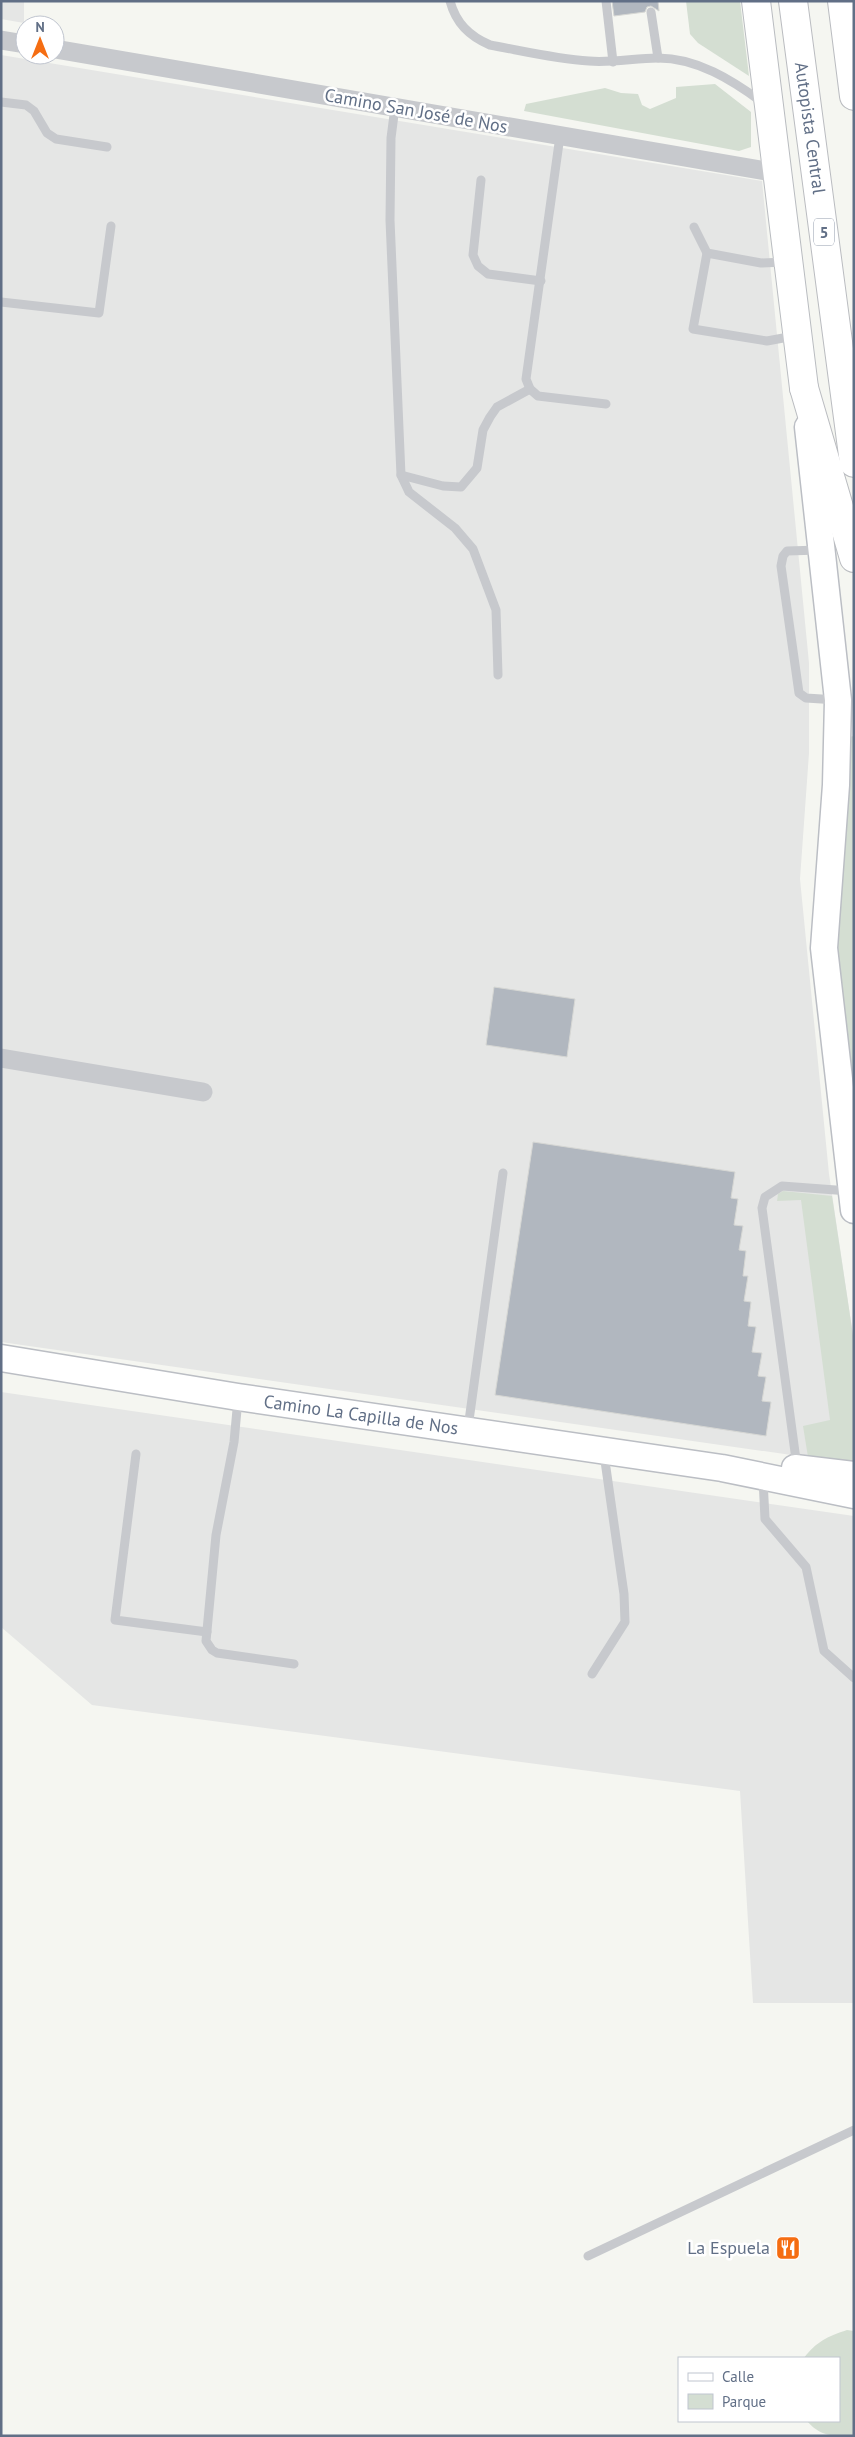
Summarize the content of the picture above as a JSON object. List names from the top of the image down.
{
  "streets": {
    "main road": ["Autopista Central", "5", "Camino La Capilla de Nos"],
    "street": ["Camino San José de Nos"]
  },
  "places": {
    "restaurant": ["La Espuela"]
  },
  "legend": ["Calle", "Parque"],
  "north": "top"
}
